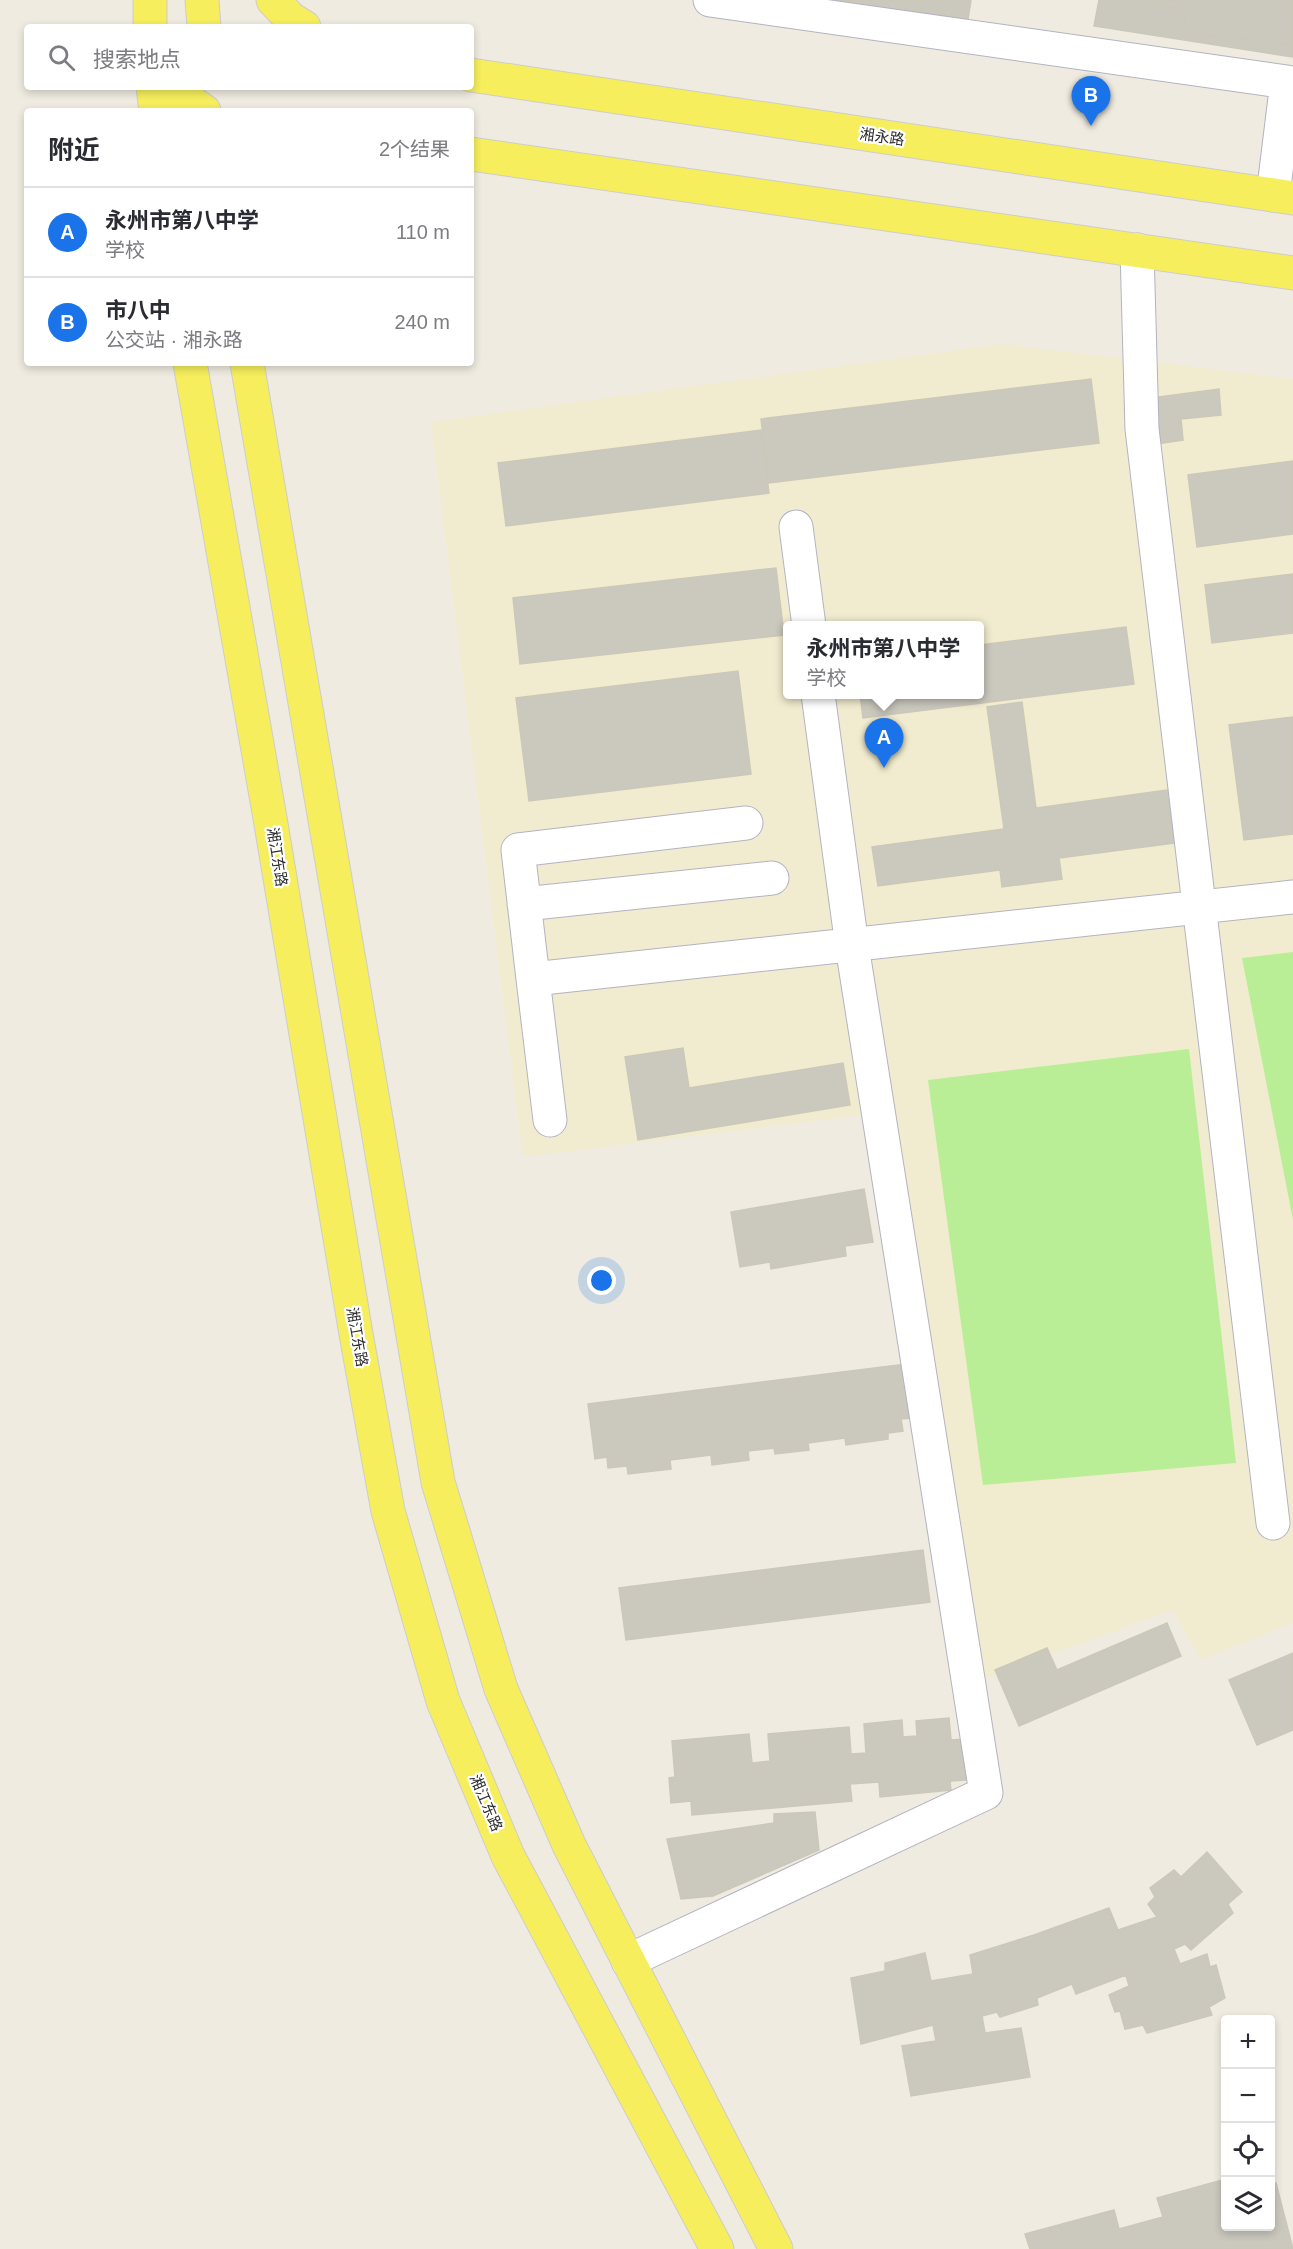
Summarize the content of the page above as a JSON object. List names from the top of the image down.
{
  "streets": {
    "main road": ["湘永路", "湘江东路"]
  },
  "page": {
    "search": "搜索地点",
    "pins": ["B", "A"],
    "heading": ["附近", "2个结果"],
    "list": [
      {
        "mark": "A",
        "name": "永州市第八中学",
        "note": "学校",
        "value": "110 m"
      },
      {
        "mark": "B",
        "name": "市八中",
        "note": "公交站 · 湘永路",
        "value": "240 m"
      }
    ],
    "popup": ["永州市第八中学", "学校"],
    "map_buttons": ["+", "−"]
  }
}
